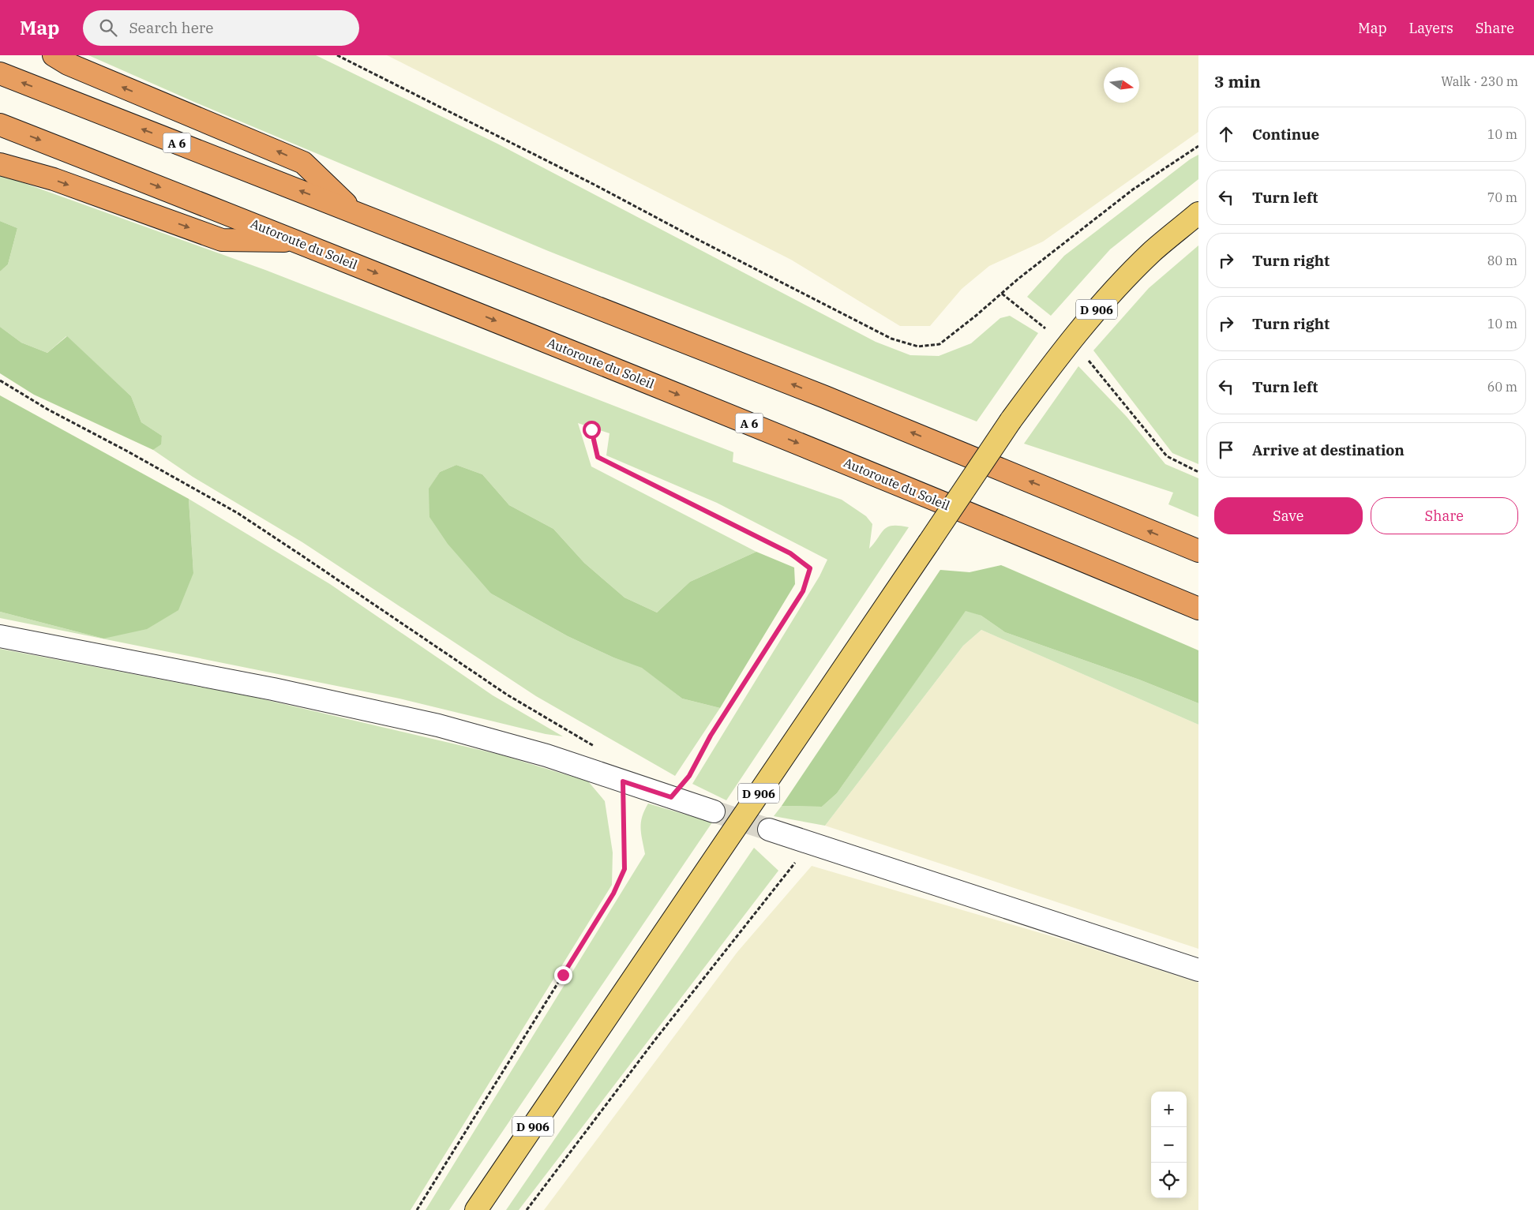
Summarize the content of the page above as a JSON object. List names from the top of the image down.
{
  "streets": {
    "highway": ["A 6", "Autoroute du Soleil"],
    "main road": ["D 906"]
  },
  "north": "right",
  "page": {
    "header": "Map",
    "search": "Search here",
    "nav": ["Map", "Layers", "Share"],
    "heading": ["3 min", "Walk · 230 m"],
    "list": [
      ["Continue", "10 m"],
      ["Turn left", "70 m"],
      ["Turn right", "80 m"],
      ["Turn right", "10 m"],
      ["Turn left", "60 m"],
      "Arrive at destination"
    ],
    "buttons": ["Save", "Share"],
    "map_buttons": ["+", "−"]
  }
}
